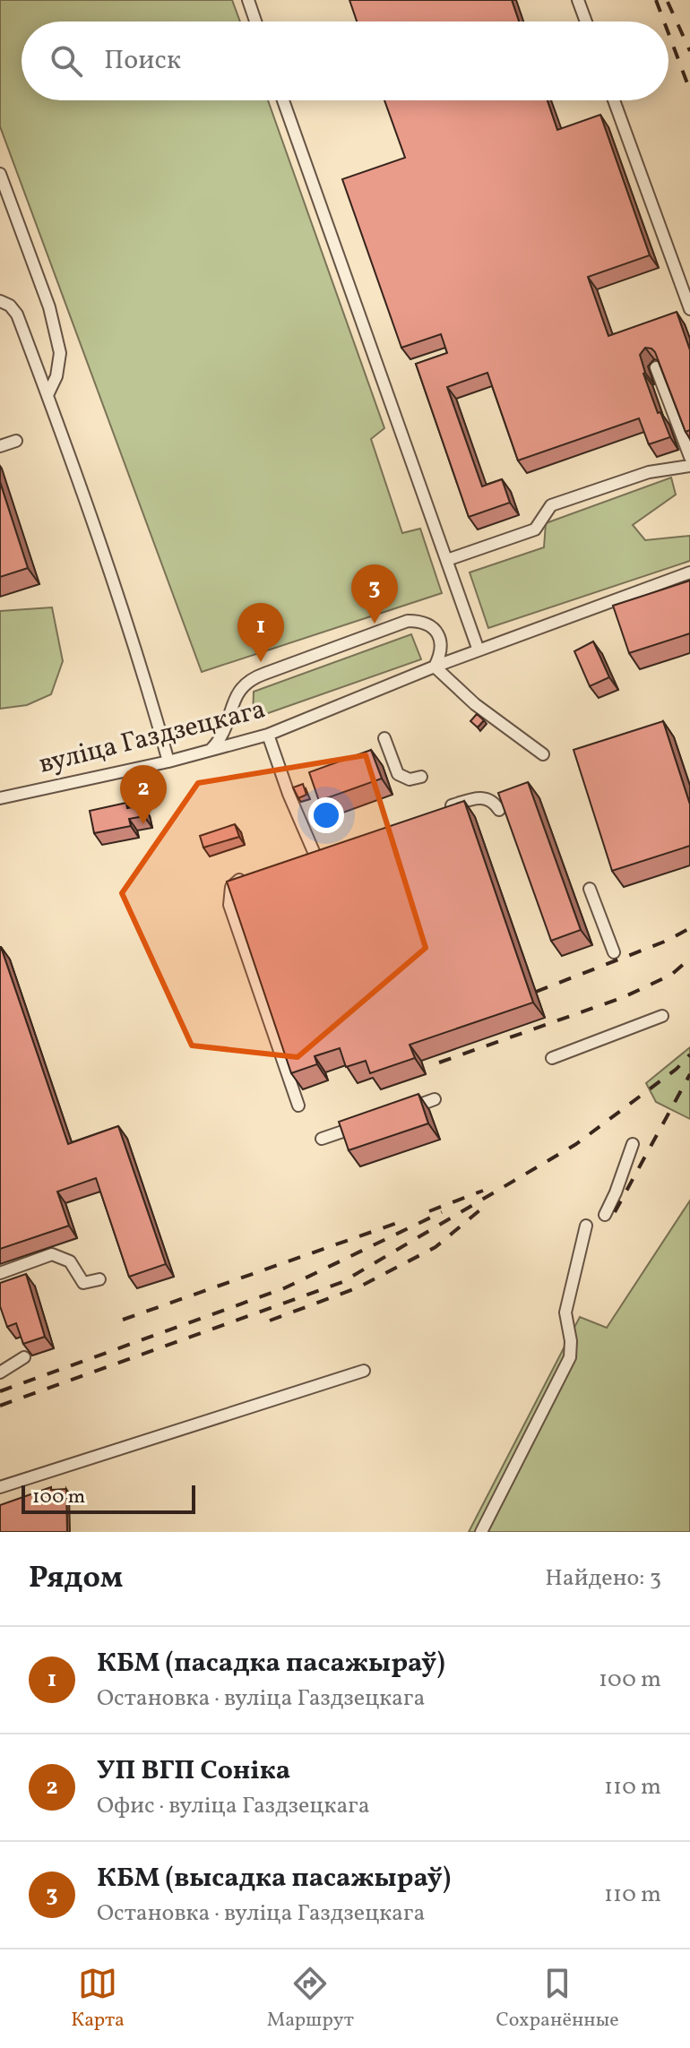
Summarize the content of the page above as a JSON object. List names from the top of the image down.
{
  "streets": {
    "street": ["вуліца Газдзецкага"]
  },
  "scale_bar": "100 m",
  "page": {
    "search": "Поиск",
    "pins": ["3", "1", "2"],
    "scale": "100 m",
    "heading": ["Рядом", "Найдено: 3"],
    "list": [
      {
        "mark": "1",
        "name": "КБМ (пасадка пасажыраў)",
        "note": "Остановка · вуліца Газдзецкага",
        "value": "100 m"
      },
      {
        "mark": "2",
        "name": "УП ВГП Соніка",
        "note": "Офис · вуліца Газдзецкага",
        "value": "110 m"
      },
      {
        "mark": "3",
        "name": "КБМ (высадка пасажыраў)",
        "note": "Остановка · вуліца Газдзецкага",
        "value": "110 m"
      }
    ],
    "nav": ["Карта", "Маршрут", "Сохранённые"]
  }
}
